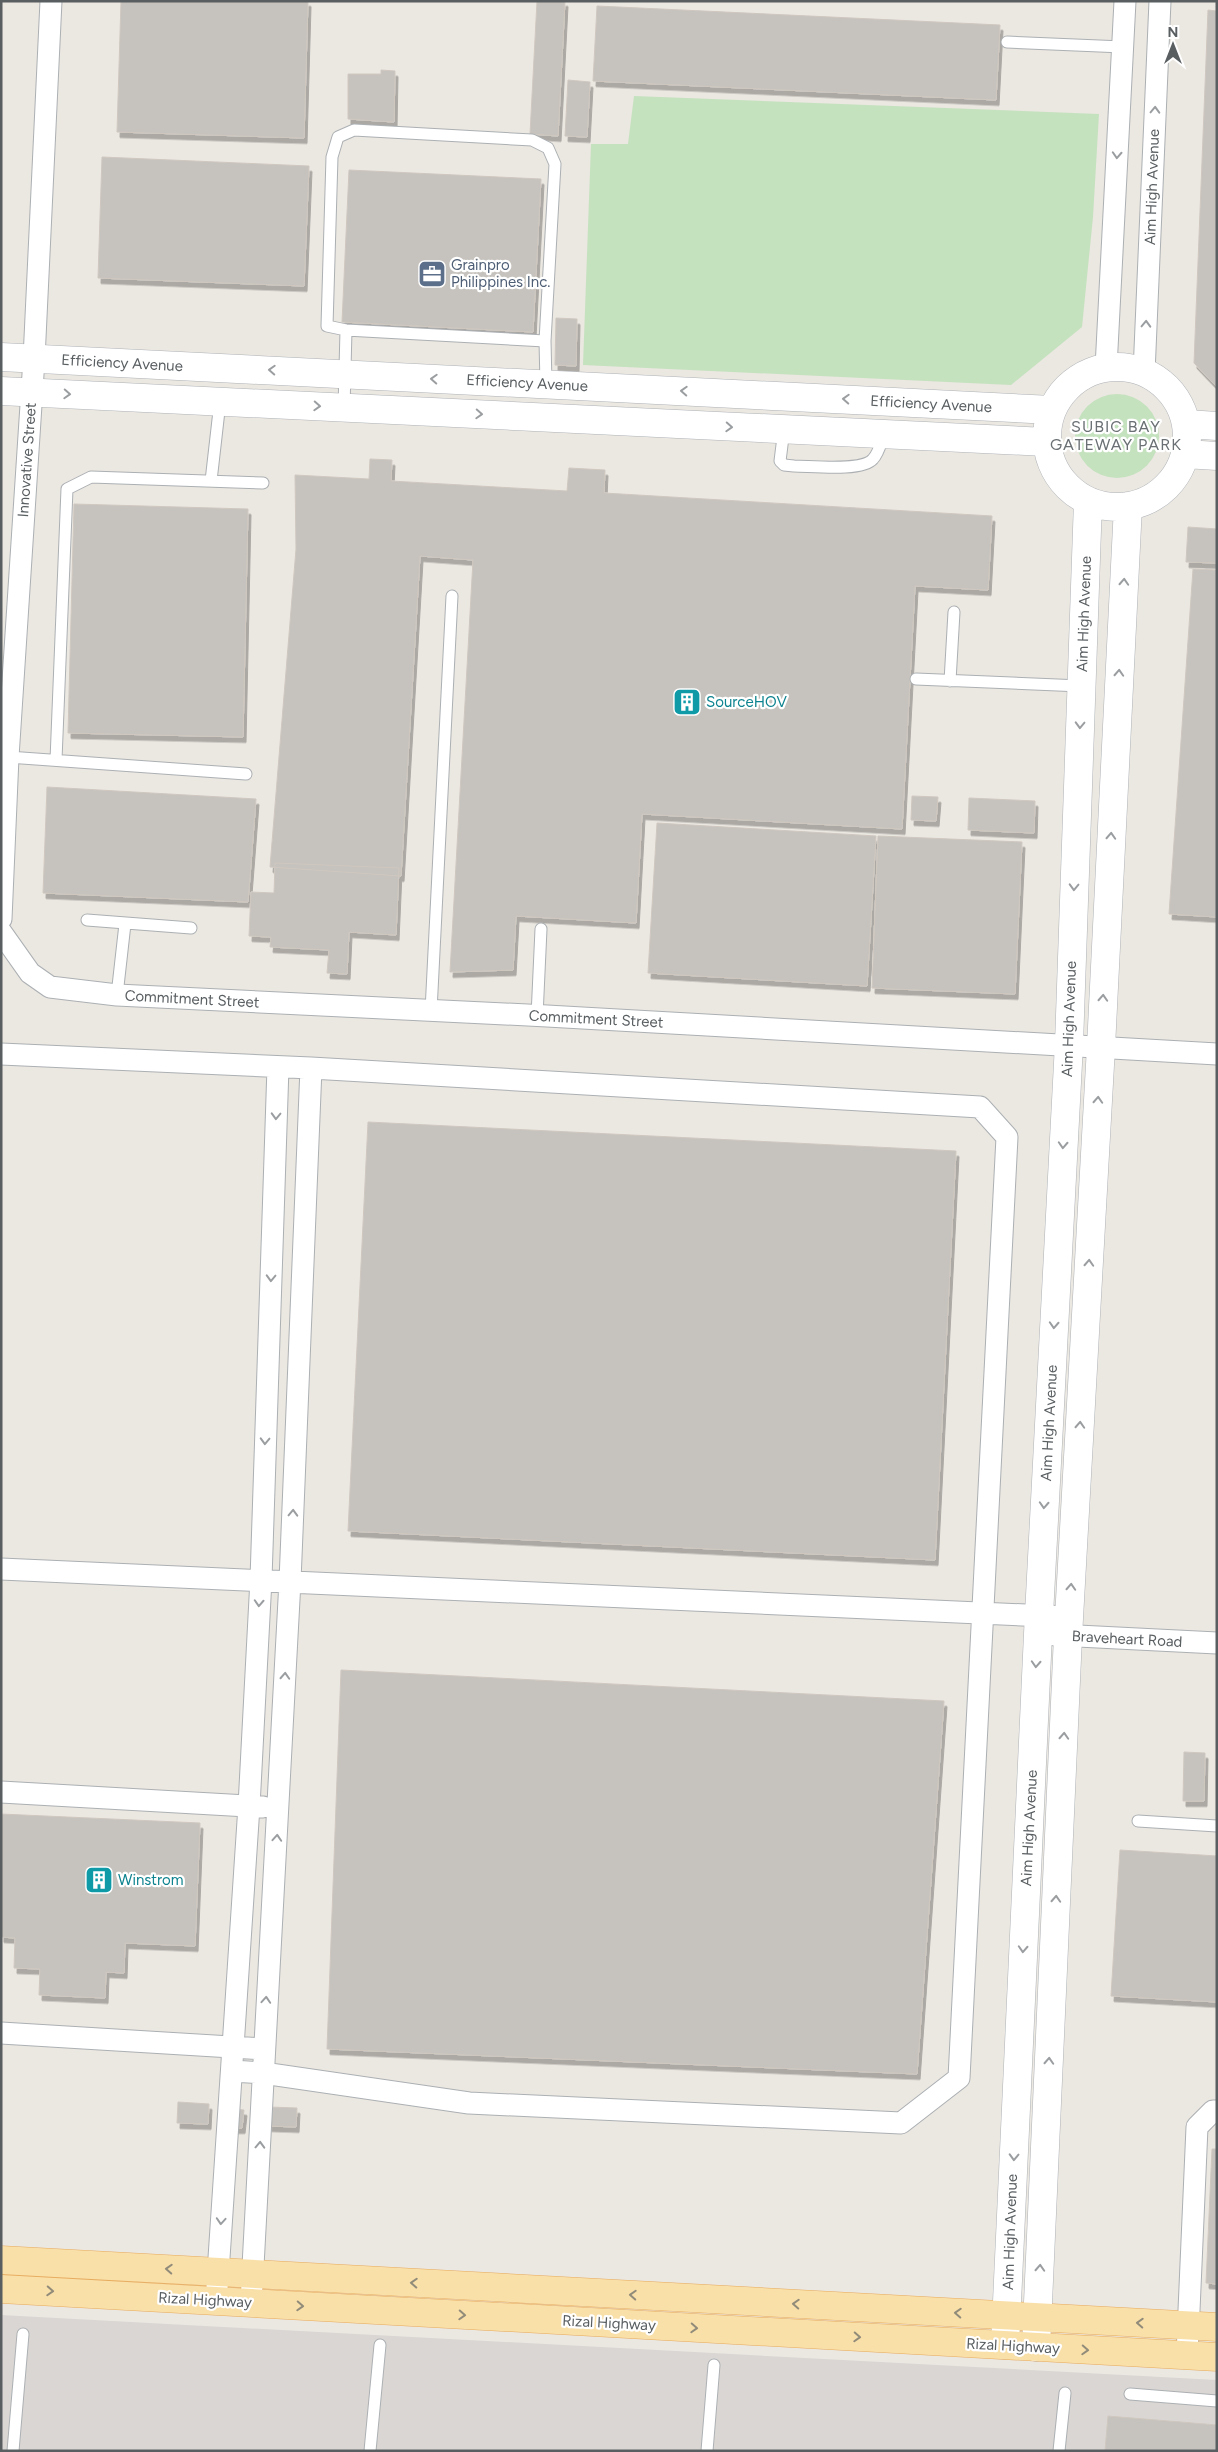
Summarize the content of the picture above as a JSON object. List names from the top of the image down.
{
  "streets": {
    "main road": ["Rizal Highway"],
    "street": [
      "Aim High Avenue",
      "Efficiency Avenue",
      "Innovative Street",
      "Commitment Street",
      "Braveheart Road"
    ]
  },
  "crossings": [
    ["Aim High Avenue", "Efficiency Avenue"],
    ["Aim High Avenue", "Commitment Street"],
    ["Aim High Avenue", "Braveheart Road"],
    ["Aim High Avenue", "Rizal Highway"],
    ["Efficiency Avenue", "Innovative Street"]
  ],
  "districts": ["SUBIC BAY GATEWAY PARK"],
  "places": {
    "office": ["Grainpro Philippines Inc."],
    "building": ["SourceHOV", "Winstrom"]
  },
  "north": "top"
}
